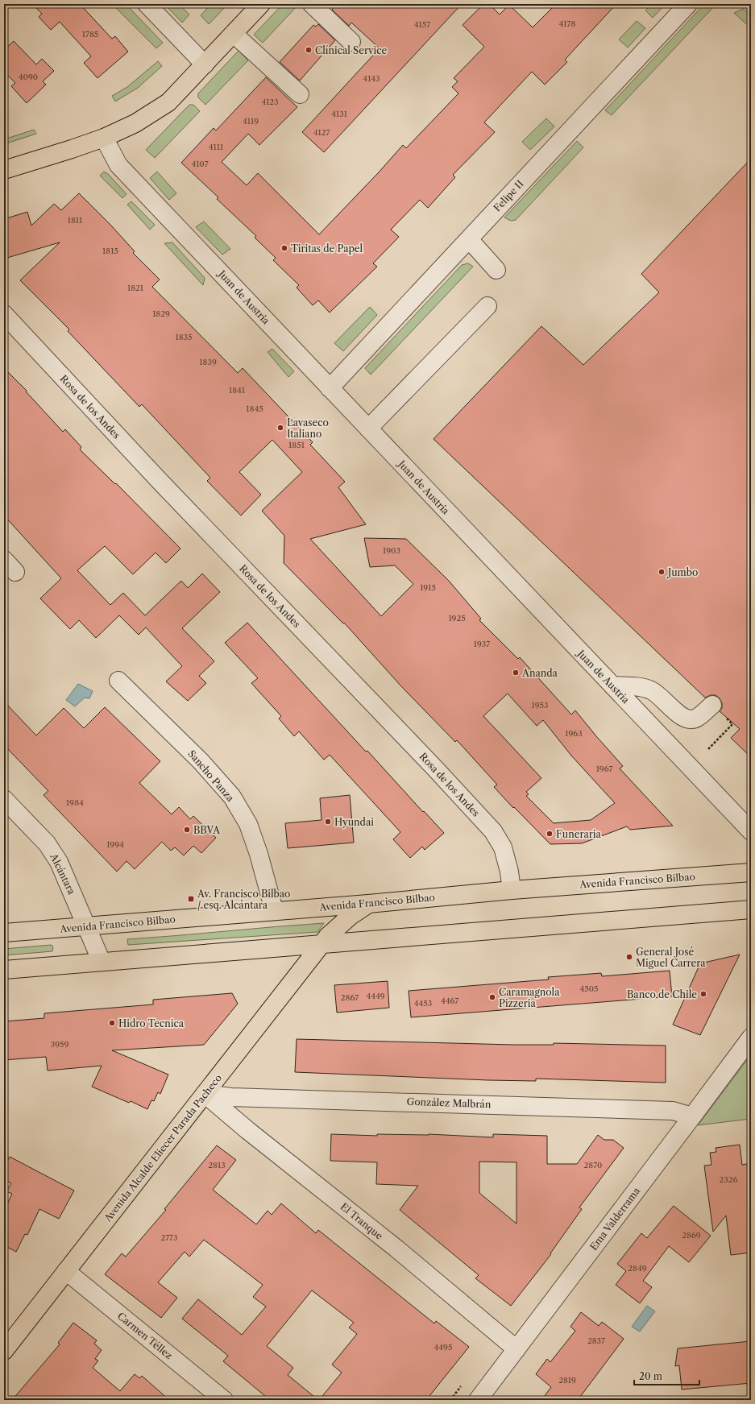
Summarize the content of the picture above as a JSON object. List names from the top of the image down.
{
  "streets": {
    "main road": ["Avenida Francisco Bilbao", "Avenida Alcalde Eliecer Parada Pacheco"],
    "street": [
      "Felipe II",
      "Juan de Austria",
      "Rosa de los Andes",
      "Sancho Panza",
      "Alcántara",
      "González Malbrán",
      "Ema Valderrama",
      "El Tranque",
      "Carmen Téllez"
    ]
  },
  "crossings": [
    ["Felipe II", "Juan de Austria"],
    ["Rosa de los Andes", "Avenida Francisco Bilbao"],
    ["Sancho Panza", "Avenida Francisco Bilbao"],
    ["Alcántara", "Avenida Francisco Bilbao"],
    ["Avenida Francisco Bilbao", "Avenida Alcalde Eliecer Parada Pacheco"],
    ["González Malbrán", "Avenida Alcalde Eliecer Parada Pacheco"],
    ["González Malbrán", "Ema Valderrama"],
    ["González Malbrán", "El Tranque"],
    ["Avenida Alcalde Eliecer Parada Pacheco", "El Tranque"],
    ["Avenida Alcalde Eliecer Parada Pacheco", "Carmen Téllez"],
    ["Ema Valderrama", "El Tranque"]
  ],
  "places": {
    "other": [
      "Clínical Service",
      "Tiritas de Papel",
      "Lavaseco Italiano",
      "Jumbo",
      "Ananda",
      "Hyundai",
      "BBVA",
      "Funeraria",
      "General José Miguel Carrera",
      "Banco de Chile",
      "Caramagnola Pizzeria",
      "Hidro Tecnica"
    ],
    "transit": ["Av. Francisco Bilbao / esq. Alcántara"]
  },
  "house_numbers": [
    "4178",
    "4157",
    "1785",
    "4090",
    "4143",
    "4123",
    "4131",
    "4119",
    "4127",
    "4111",
    "4107",
    "1811",
    "1815",
    "1821",
    "1829",
    "1835",
    "1839",
    "1841",
    "1845",
    "1851",
    "1903",
    "1915",
    "1925",
    "1937",
    "1953",
    "1963",
    "1967",
    "1984",
    "1994",
    "4505",
    "4449",
    "2867",
    "4467",
    "4453",
    "3959",
    "2813",
    "2870",
    "2326",
    "2869",
    "2773",
    "2849",
    "2837",
    "4495",
    "2819"
  ],
  "scale_bar": "20 m"
}
